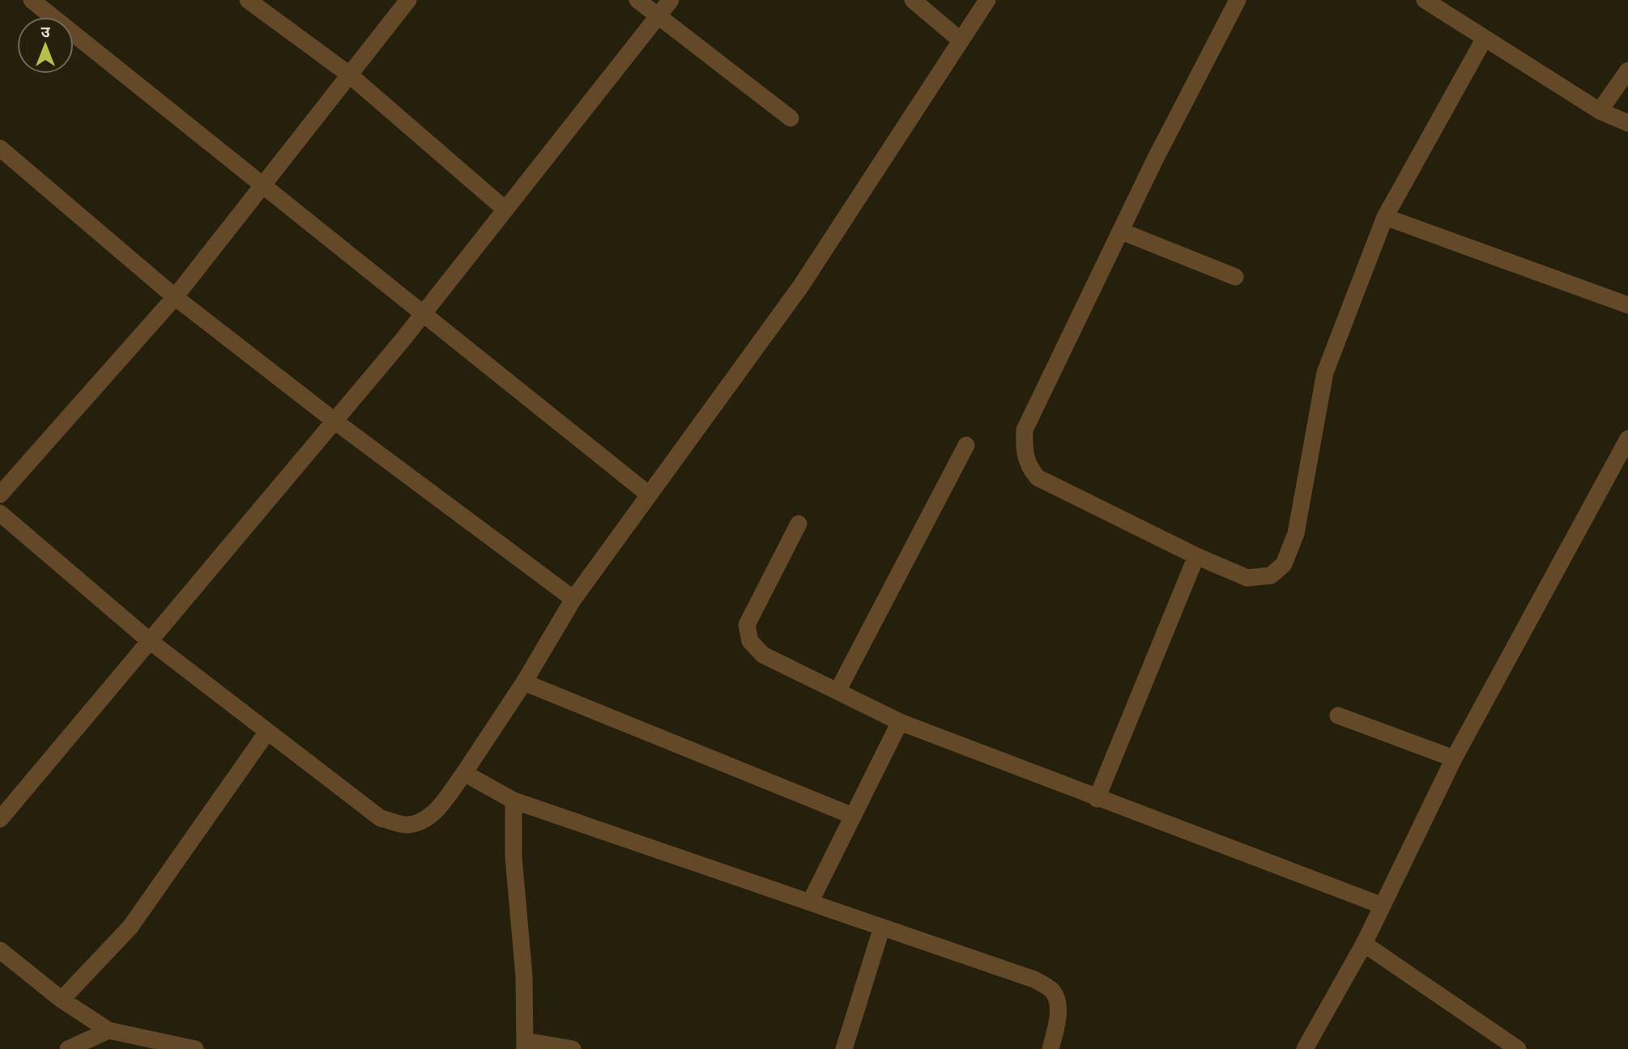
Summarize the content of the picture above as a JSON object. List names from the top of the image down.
{
  "north": "top"
}
